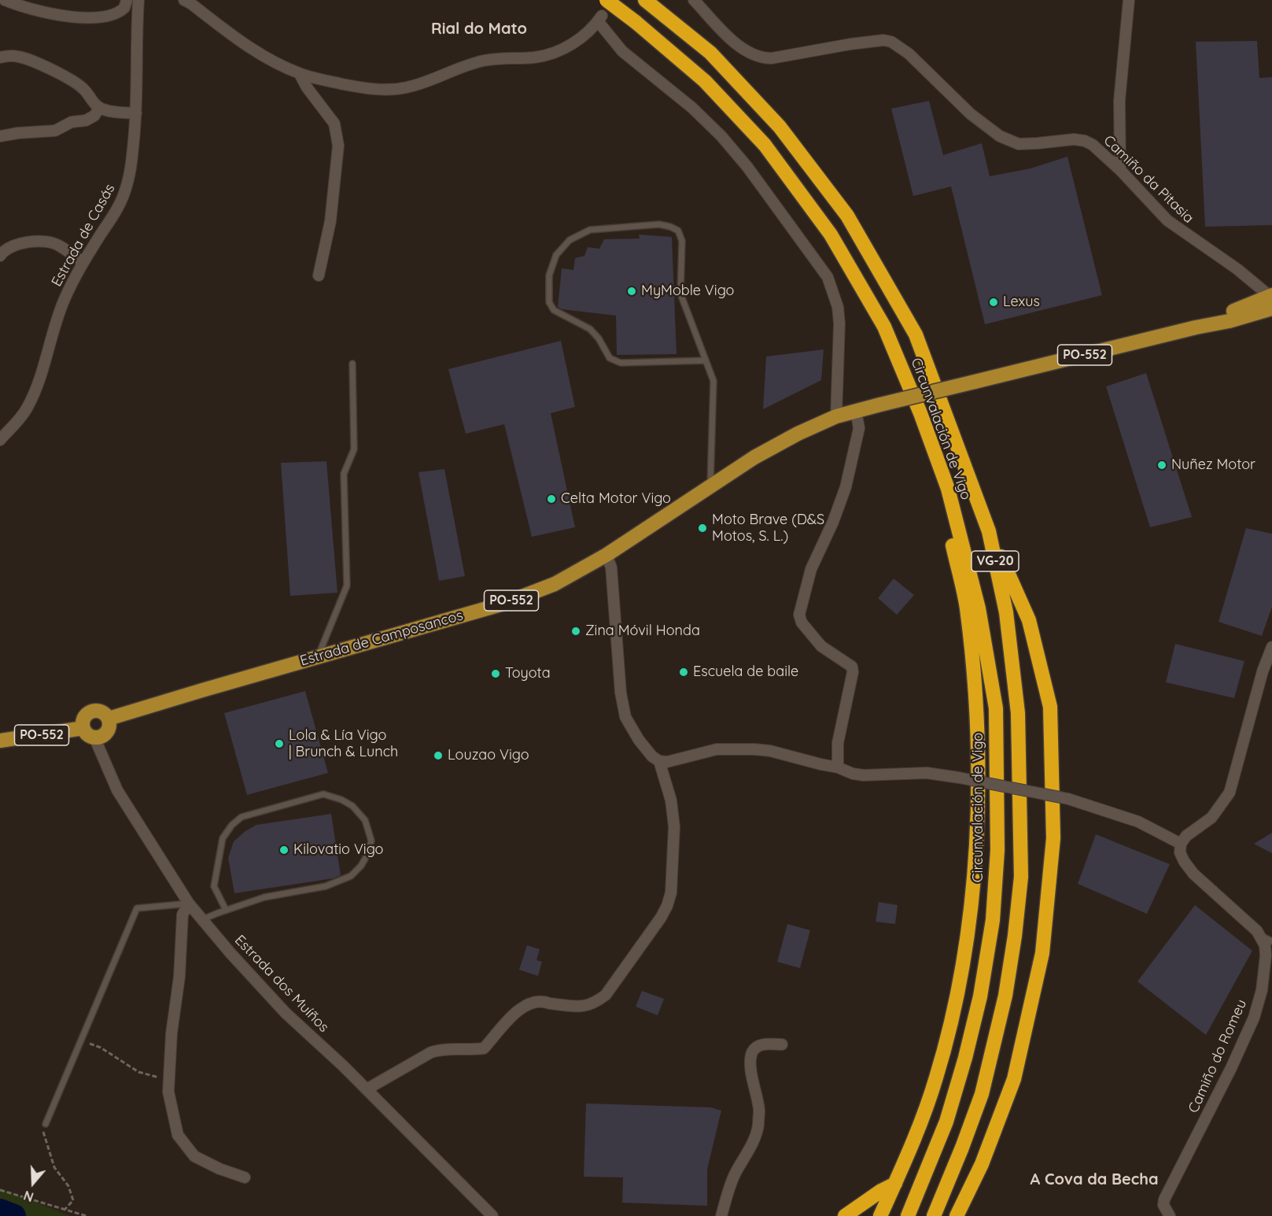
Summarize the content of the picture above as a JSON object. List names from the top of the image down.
{
  "streets": {
    "highway": ["Circunvalación de Vigo", "VG-20"],
    "main road": ["PO-552", "Estrada de Camposancos"],
    "street": [
      "Camiño da Pitasia",
      "Estrada de Casás",
      "Estrada dos Muíños",
      "Camiño do Romeu"
    ]
  },
  "crossings": [
    ["Camiño da Pitasia", "Estrada de Camposancos"],
    ["PO-552", "Estrada de Camposancos"],
    ["PO-552", "Estrada dos Muíños"],
    ["Estrada de Camposancos", "Estrada dos Muíños"]
  ],
  "districts": ["Rial do Mato", "A Cova da Becha"],
  "places": [
    "MyMoble Vigo",
    "Lexus",
    "Nuñez Motor",
    "Celta Motor Vigo",
    "Moto Brave (D&S Motos, S. L.)",
    "Zina Móvil Honda",
    "Escuela de baile",
    "Toyota",
    "Lola & Lía Vigo | Brunch & Lunch",
    "Louzao Vigo",
    "Kilovatio Vigo"
  ],
  "north": "bottom"
}
